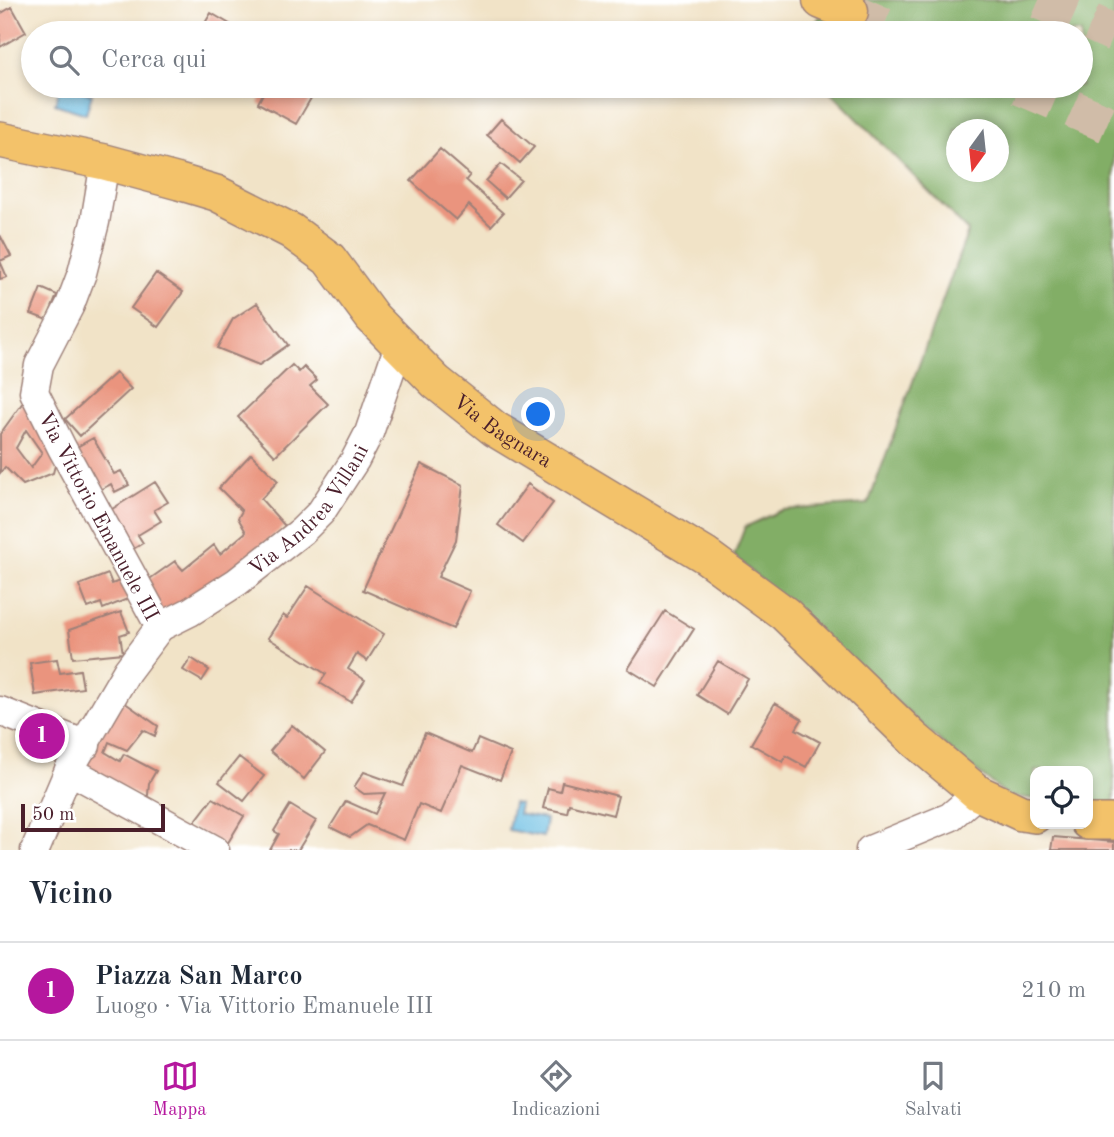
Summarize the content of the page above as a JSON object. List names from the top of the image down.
{
  "streets": {
    "main road": ["Via Bagnara"],
    "street": ["Via Andrea Villani", "Via Vittorio Emanuele III"]
  },
  "crossings": [
    ["Via Bagnara", "Via Andrea Villani"],
    ["Via Bagnara", "Via Vittorio Emanuele III"],
    ["Via Andrea Villani", "Via Vittorio Emanuele III"]
  ],
  "scale_bar": "50 m",
  "north": "bottom",
  "page": {
    "search": "Cerca qui",
    "pins": "1",
    "scale": "50 m",
    "heading": "Vicino",
    "list": [
      {
        "mark": "1",
        "name": "Piazza San Marco",
        "note": "Luogo · Via Vittorio Emanuele III",
        "value": "210 m"
      }
    ],
    "nav": ["Mappa", "Indicazioni", "Salvati"]
  }
}
